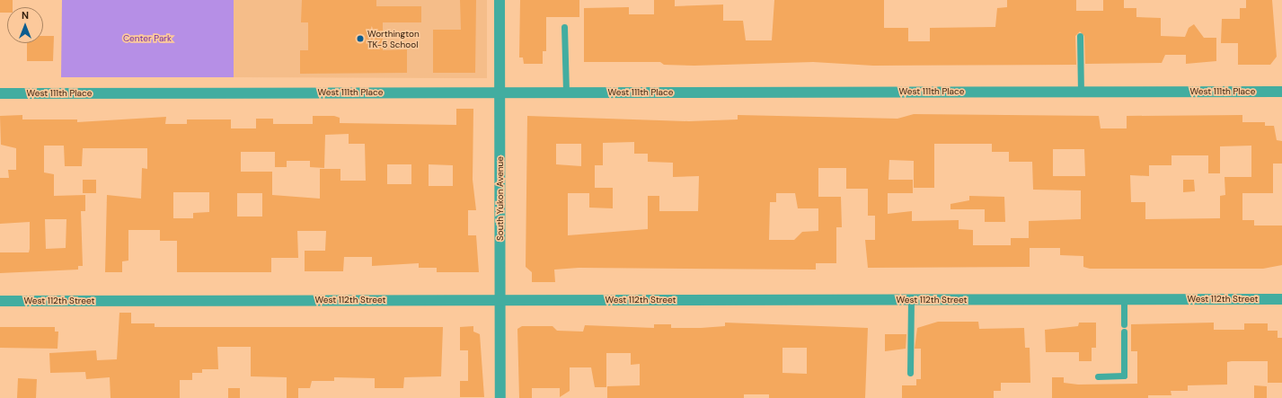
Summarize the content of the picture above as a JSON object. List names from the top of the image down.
{
  "streets": {
    "street": ["West 111th Place", "South Yukon Avenue", "West 112th Street"]
  },
  "crossings": [
    ["West 111th Place", "South Yukon Avenue"],
    ["South Yukon Avenue", "West 112th Street"]
  ],
  "parks": ["Center Park"],
  "places": ["Worthington TK-5 School"],
  "north": "top"
}
